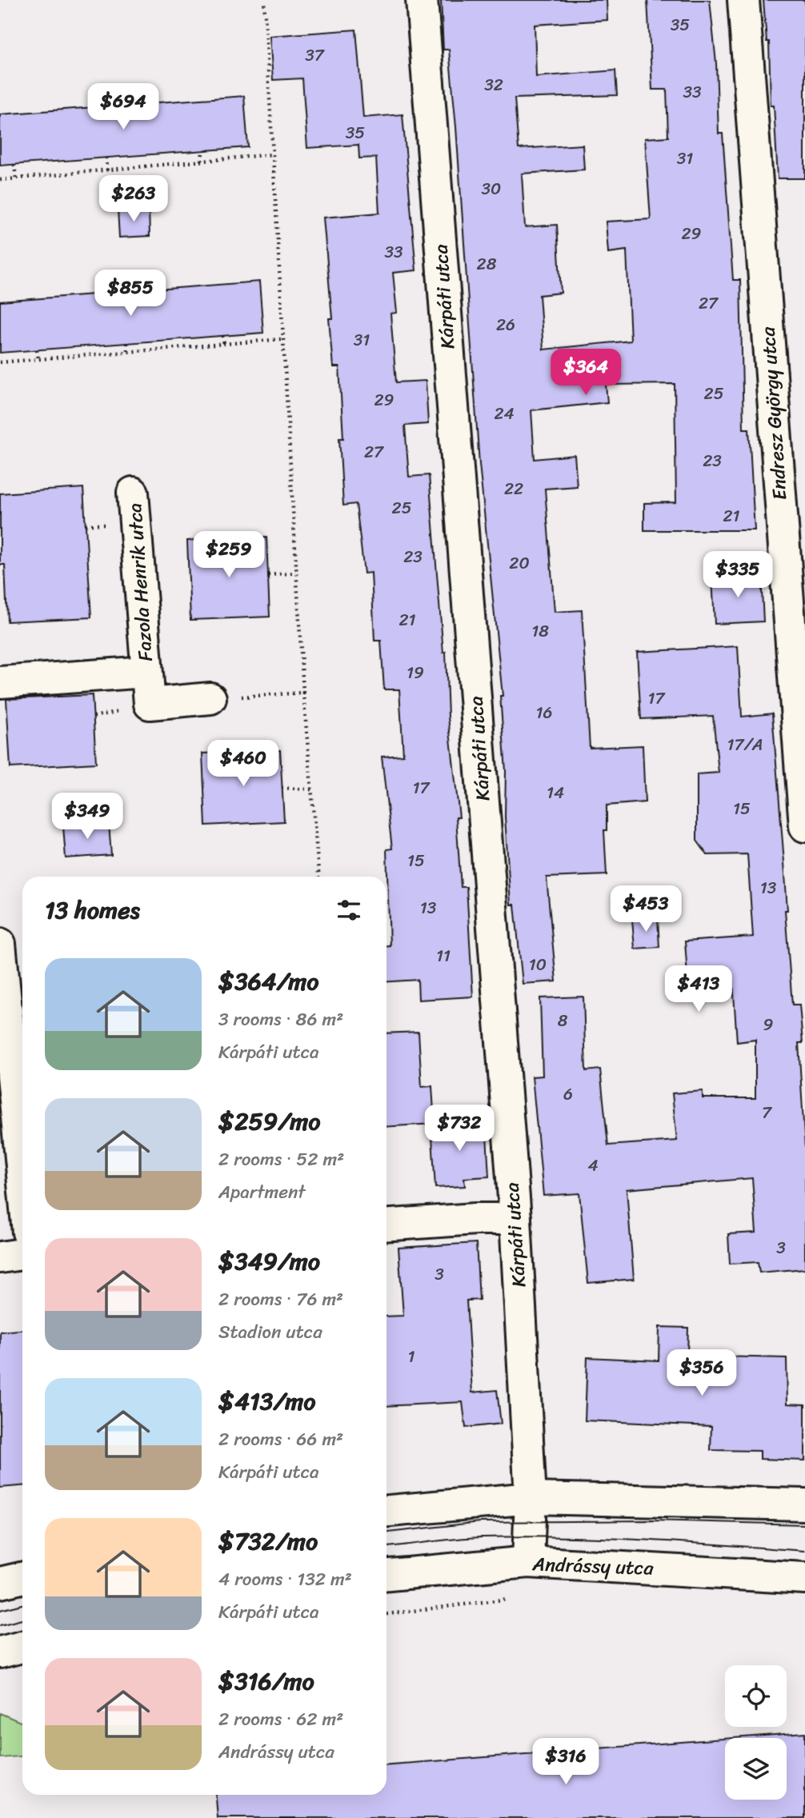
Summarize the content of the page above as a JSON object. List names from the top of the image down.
{
  "streets": {
    "street": [
      "Kárpáti utca",
      "Endresz György utca",
      "Fazola Henrik utca",
      "Andrássy utca"
    ]
  },
  "crossings": [
    ["Kárpáti utca", "Andrássy utca"]
  ],
  "house_numbers": [
    "35",
    "37",
    "32",
    "33",
    "35",
    "31",
    "30",
    "29",
    "33",
    "28",
    "27",
    "26",
    "31",
    "25",
    "29",
    "24",
    "27",
    "23",
    "22",
    "25",
    "21",
    "23",
    "20",
    "21",
    "18",
    "19",
    "17",
    "16",
    "17/A",
    "17",
    "14",
    "15",
    "15",
    "13",
    "13",
    "11",
    "10",
    "8",
    "9",
    "6",
    "7",
    "4",
    "3",
    "3",
    "1"
  ],
  "page": {
    "price": [
      "$694",
      "$263",
      "$855",
      "$364",
      "$259",
      "$335",
      "$460",
      "$349",
      "$453",
      "$413",
      "$732",
      "$356",
      "$316"
    ],
    "heading": "13 homes",
    "list": [
      {
        "name": "$364/mo",
        "note": "3 rooms · 86 m² · Kárpáti utca"
      },
      {
        "name": "$259/mo",
        "note": "2 rooms · 52 m² · Apartment"
      },
      {
        "name": "$349/mo",
        "note": "2 rooms · 76 m² · Stadion utca"
      },
      {
        "name": "$413/mo",
        "note": "2 rooms · 66 m² · Kárpáti utca"
      },
      {
        "name": "$732/mo",
        "note": "4 rooms · 132 m² · Kárpáti utca"
      },
      {
        "name": "$316/mo",
        "note": "2 rooms · 62 m² · Andrássy utca"
      }
    ]
  }
}
